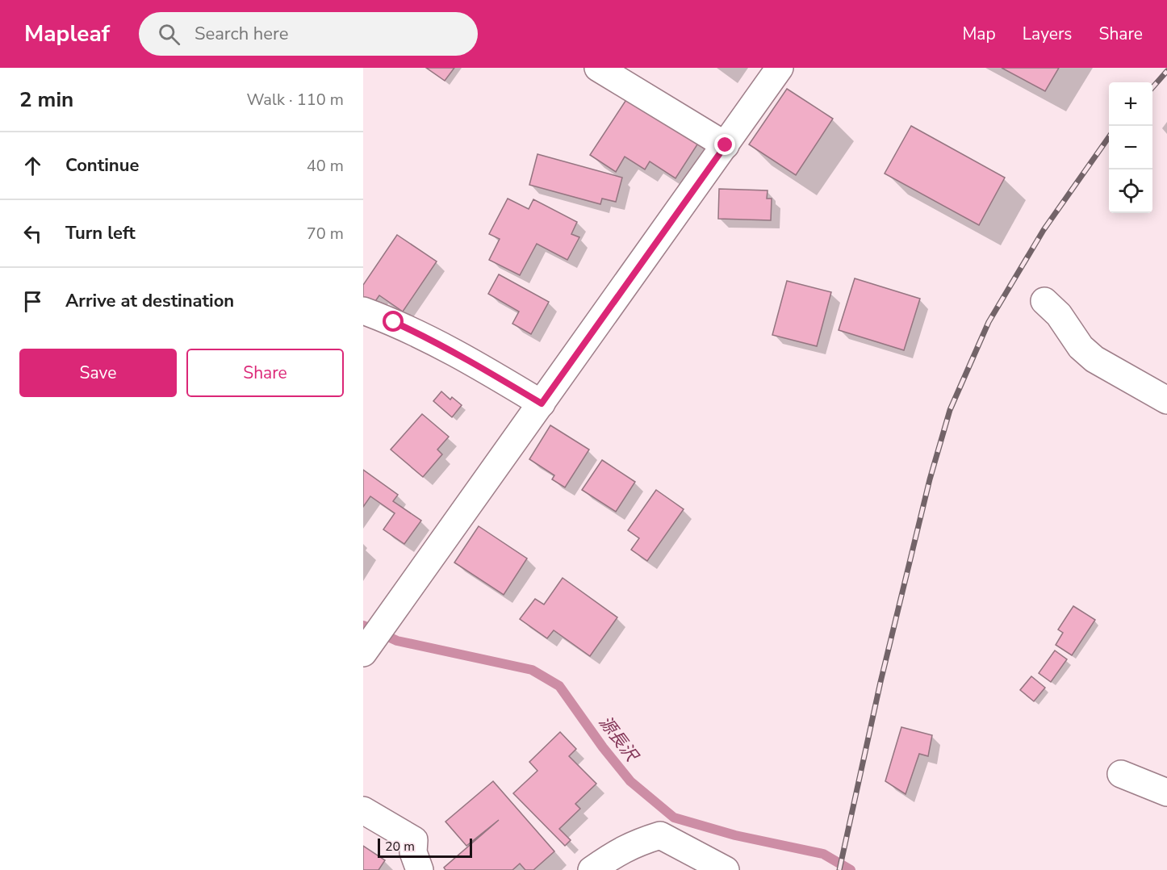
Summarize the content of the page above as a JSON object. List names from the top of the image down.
{
  "water": ["源長沢"],
  "scale_bar": "20 m",
  "page": {
    "header": "Mapleaf",
    "search": "Search here",
    "nav": ["Map", "Layers", "Share"],
    "heading": ["2 min", "Walk · 110 m"],
    "map_buttons": ["+", "−"],
    "list": [
      ["Continue", "40 m"],
      ["Turn left", "70 m"],
      "Arrive at destination"
    ],
    "buttons": ["Save", "Share"],
    "scale": "20 m"
  }
}
